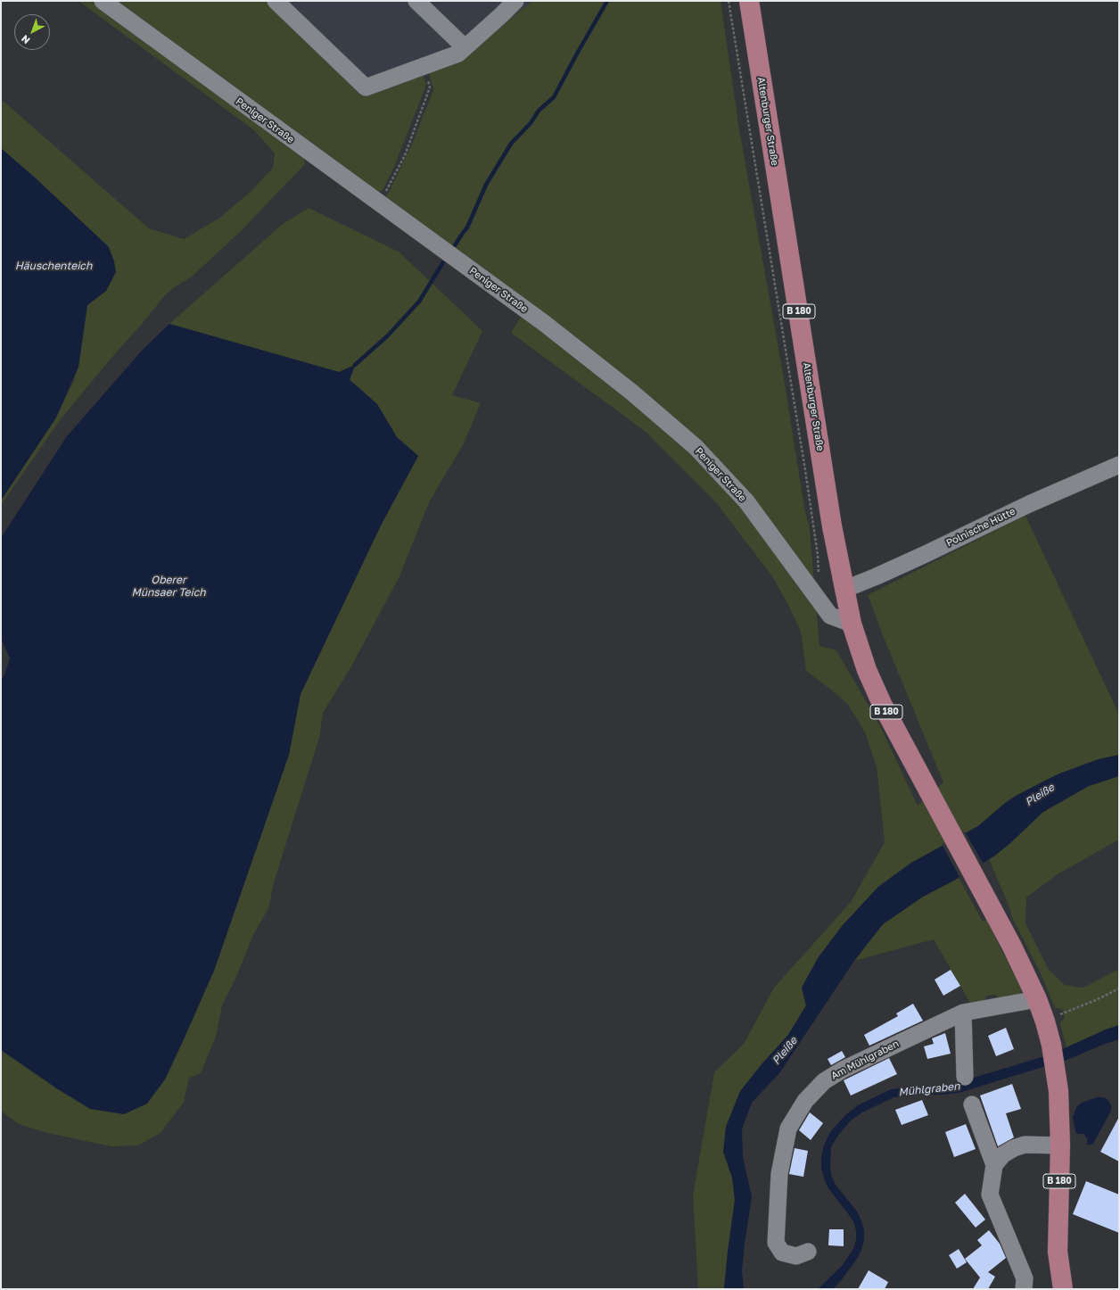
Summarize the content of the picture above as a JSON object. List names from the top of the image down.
{
  "streets": {
    "main road": ["Altenburger Straße", "B 180"],
    "street": ["Peniger Straße", "Polnische Hütte", "Am Mühlgraben"]
  },
  "crossings": [
    ["Peniger Straße", "Altenburger Straße"],
    ["Altenburger Straße", "B 180"],
    ["Altenburger Straße", "Polnische Hütte"],
    ["Altenburger Straße", "Am Mühlgraben"],
    ["B 180", "Am Mühlgraben"]
  ],
  "water": [
    "Häuschenteich",
    "Oberer Münsaer Teich",
    "Pleiße",
    "Mühlgraben"
  ],
  "north": "bottom left"
}
